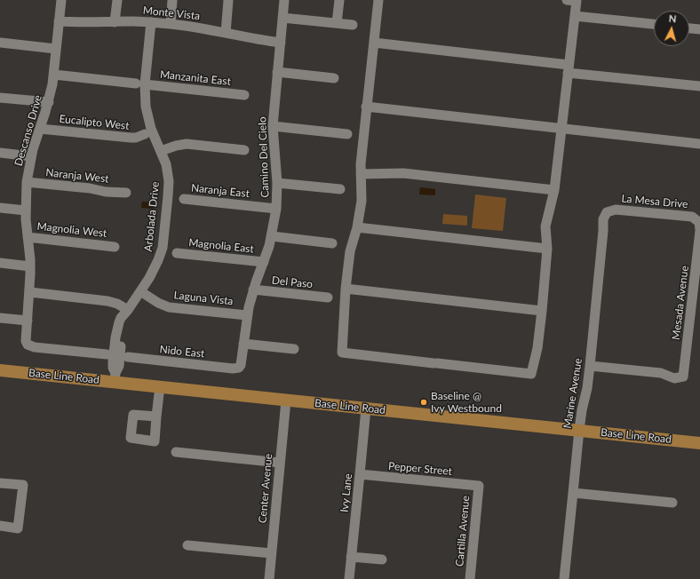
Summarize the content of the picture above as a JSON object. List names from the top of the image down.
{
  "streets": {
    "main road": ["Base Line Road"],
    "street": [
      "Monte Vista",
      "Manzanita East",
      "Eucalipto West",
      "Descanso Drive",
      "Camino Del Cielo",
      "Naranja West",
      "Naranja East",
      "La Mesa Drive",
      "Arbolada Drive",
      "Magnolia West",
      "Magnolia East",
      "Del Paso",
      "Laguna Vista",
      "Mesada Avenue",
      "Nido East",
      "Marine Avenue",
      "Pepper Street",
      "Center Avenue",
      "Ivy Lane",
      "Cartilla Avenue"
    ]
  },
  "crossings": [
    ["Monte Vista", "Descanso Drive"],
    ["Monte Vista", "Camino Del Cielo"],
    ["Monte Vista", "Arbolada Drive"],
    ["Manzanita East", "Descanso Drive"],
    ["Manzanita East", "Arbolada Drive"],
    ["Eucalipto West", "Descanso Drive"],
    ["Descanso Drive", "Naranja West"],
    ["Descanso Drive", "Magnolia West"],
    ["Camino Del Cielo", "Naranja East"],
    ["Camino Del Cielo", "Magnolia East"],
    ["Camino Del Cielo", "Del Paso"],
    ["Camino Del Cielo", "Laguna Vista"],
    ["Camino Del Cielo", "Nido East"],
    ["La Mesa Drive", "Mesada Avenue"],
    ["La Mesa Drive", "Marine Avenue"],
    ["Arbolada Drive", "Laguna Vista"],
    ["Arbolada Drive", "Base Line Road"],
    ["Mesada Avenue", "Marine Avenue"],
    ["Base Line Road", "Marine Avenue"],
    ["Base Line Road", "Center Avenue"],
    ["Base Line Road", "Ivy Lane"],
    ["Pepper Street", "Ivy Lane"],
    ["Pepper Street", "Cartilla Avenue"]
  ],
  "places": ["Baseline @ Ivy Westbound"],
  "north": "top"
}
